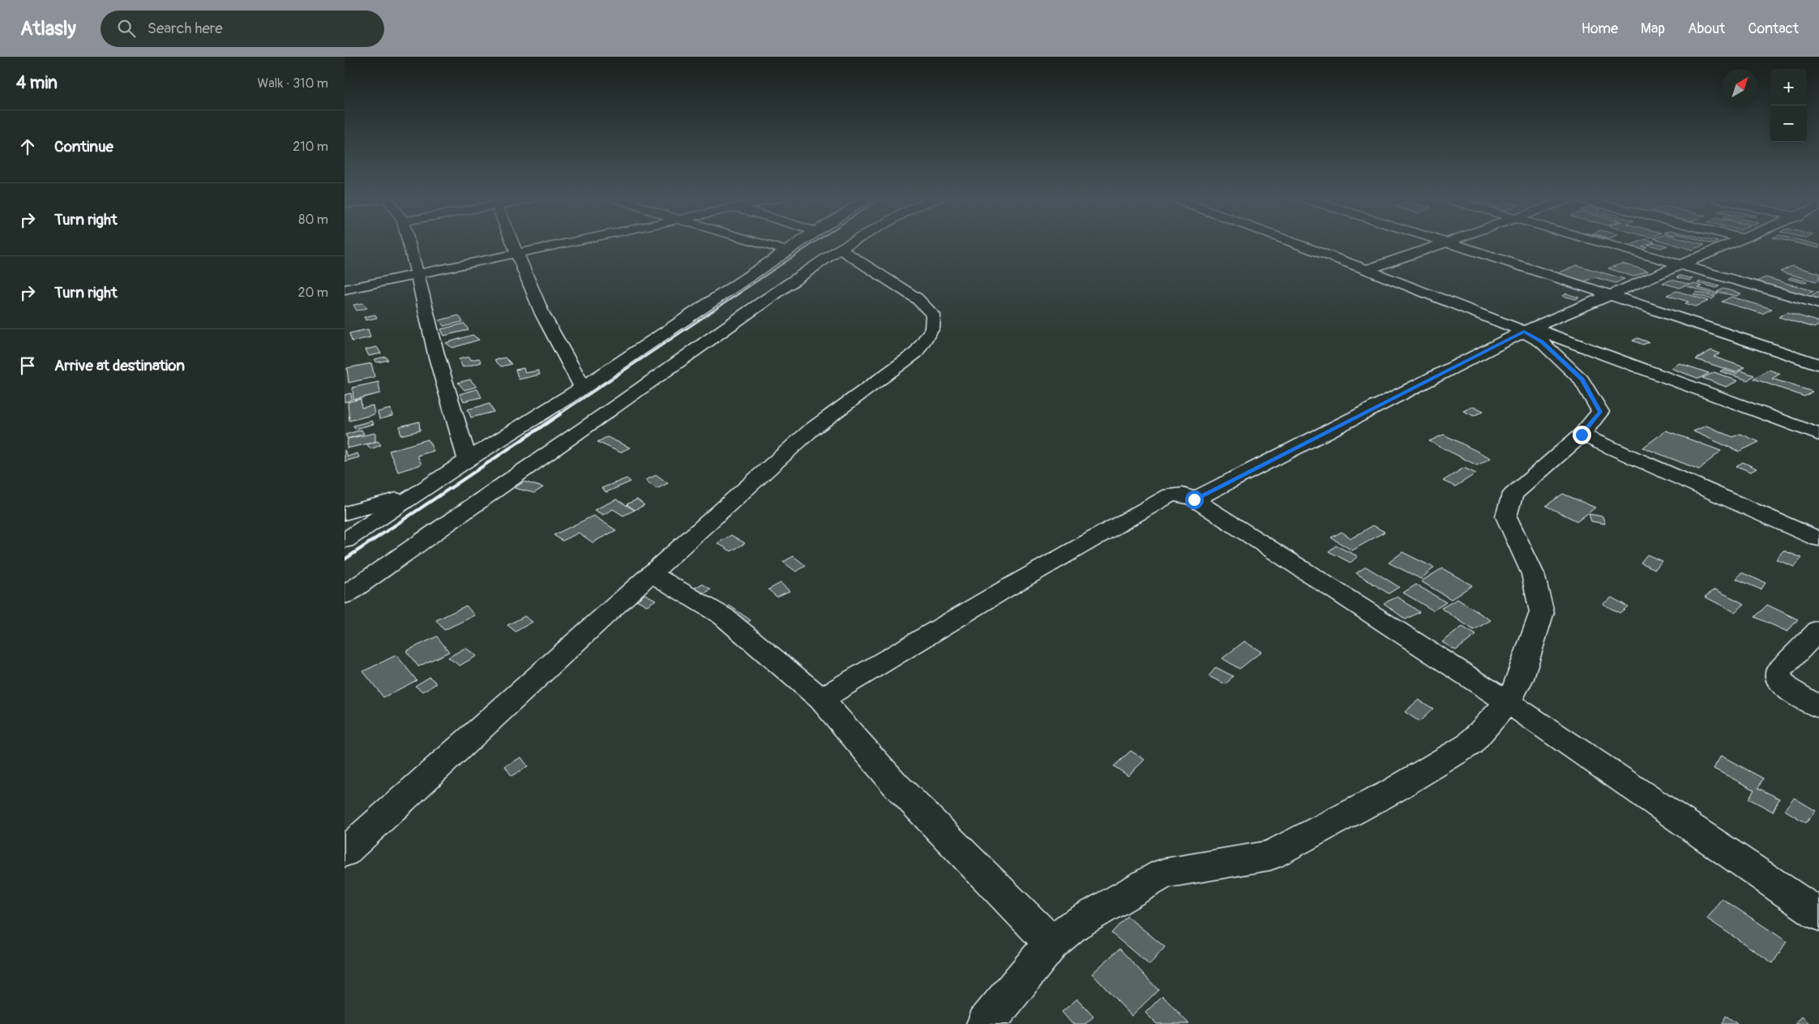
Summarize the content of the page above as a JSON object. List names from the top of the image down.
{
  "north": "top right",
  "page": {
    "header": "Atlasly",
    "search": "Search here",
    "nav": [
      "Home",
      "Map",
      "About",
      "Contact"
    ],
    "heading": ["4 min", "Walk · 310 m"],
    "map_buttons": ["+", "−"],
    "list": [
      ["Continue", "210 m"],
      ["Turn right", "80 m"],
      ["Turn right", "20 m"],
      "Arrive at destination"
    ]
  }
}
